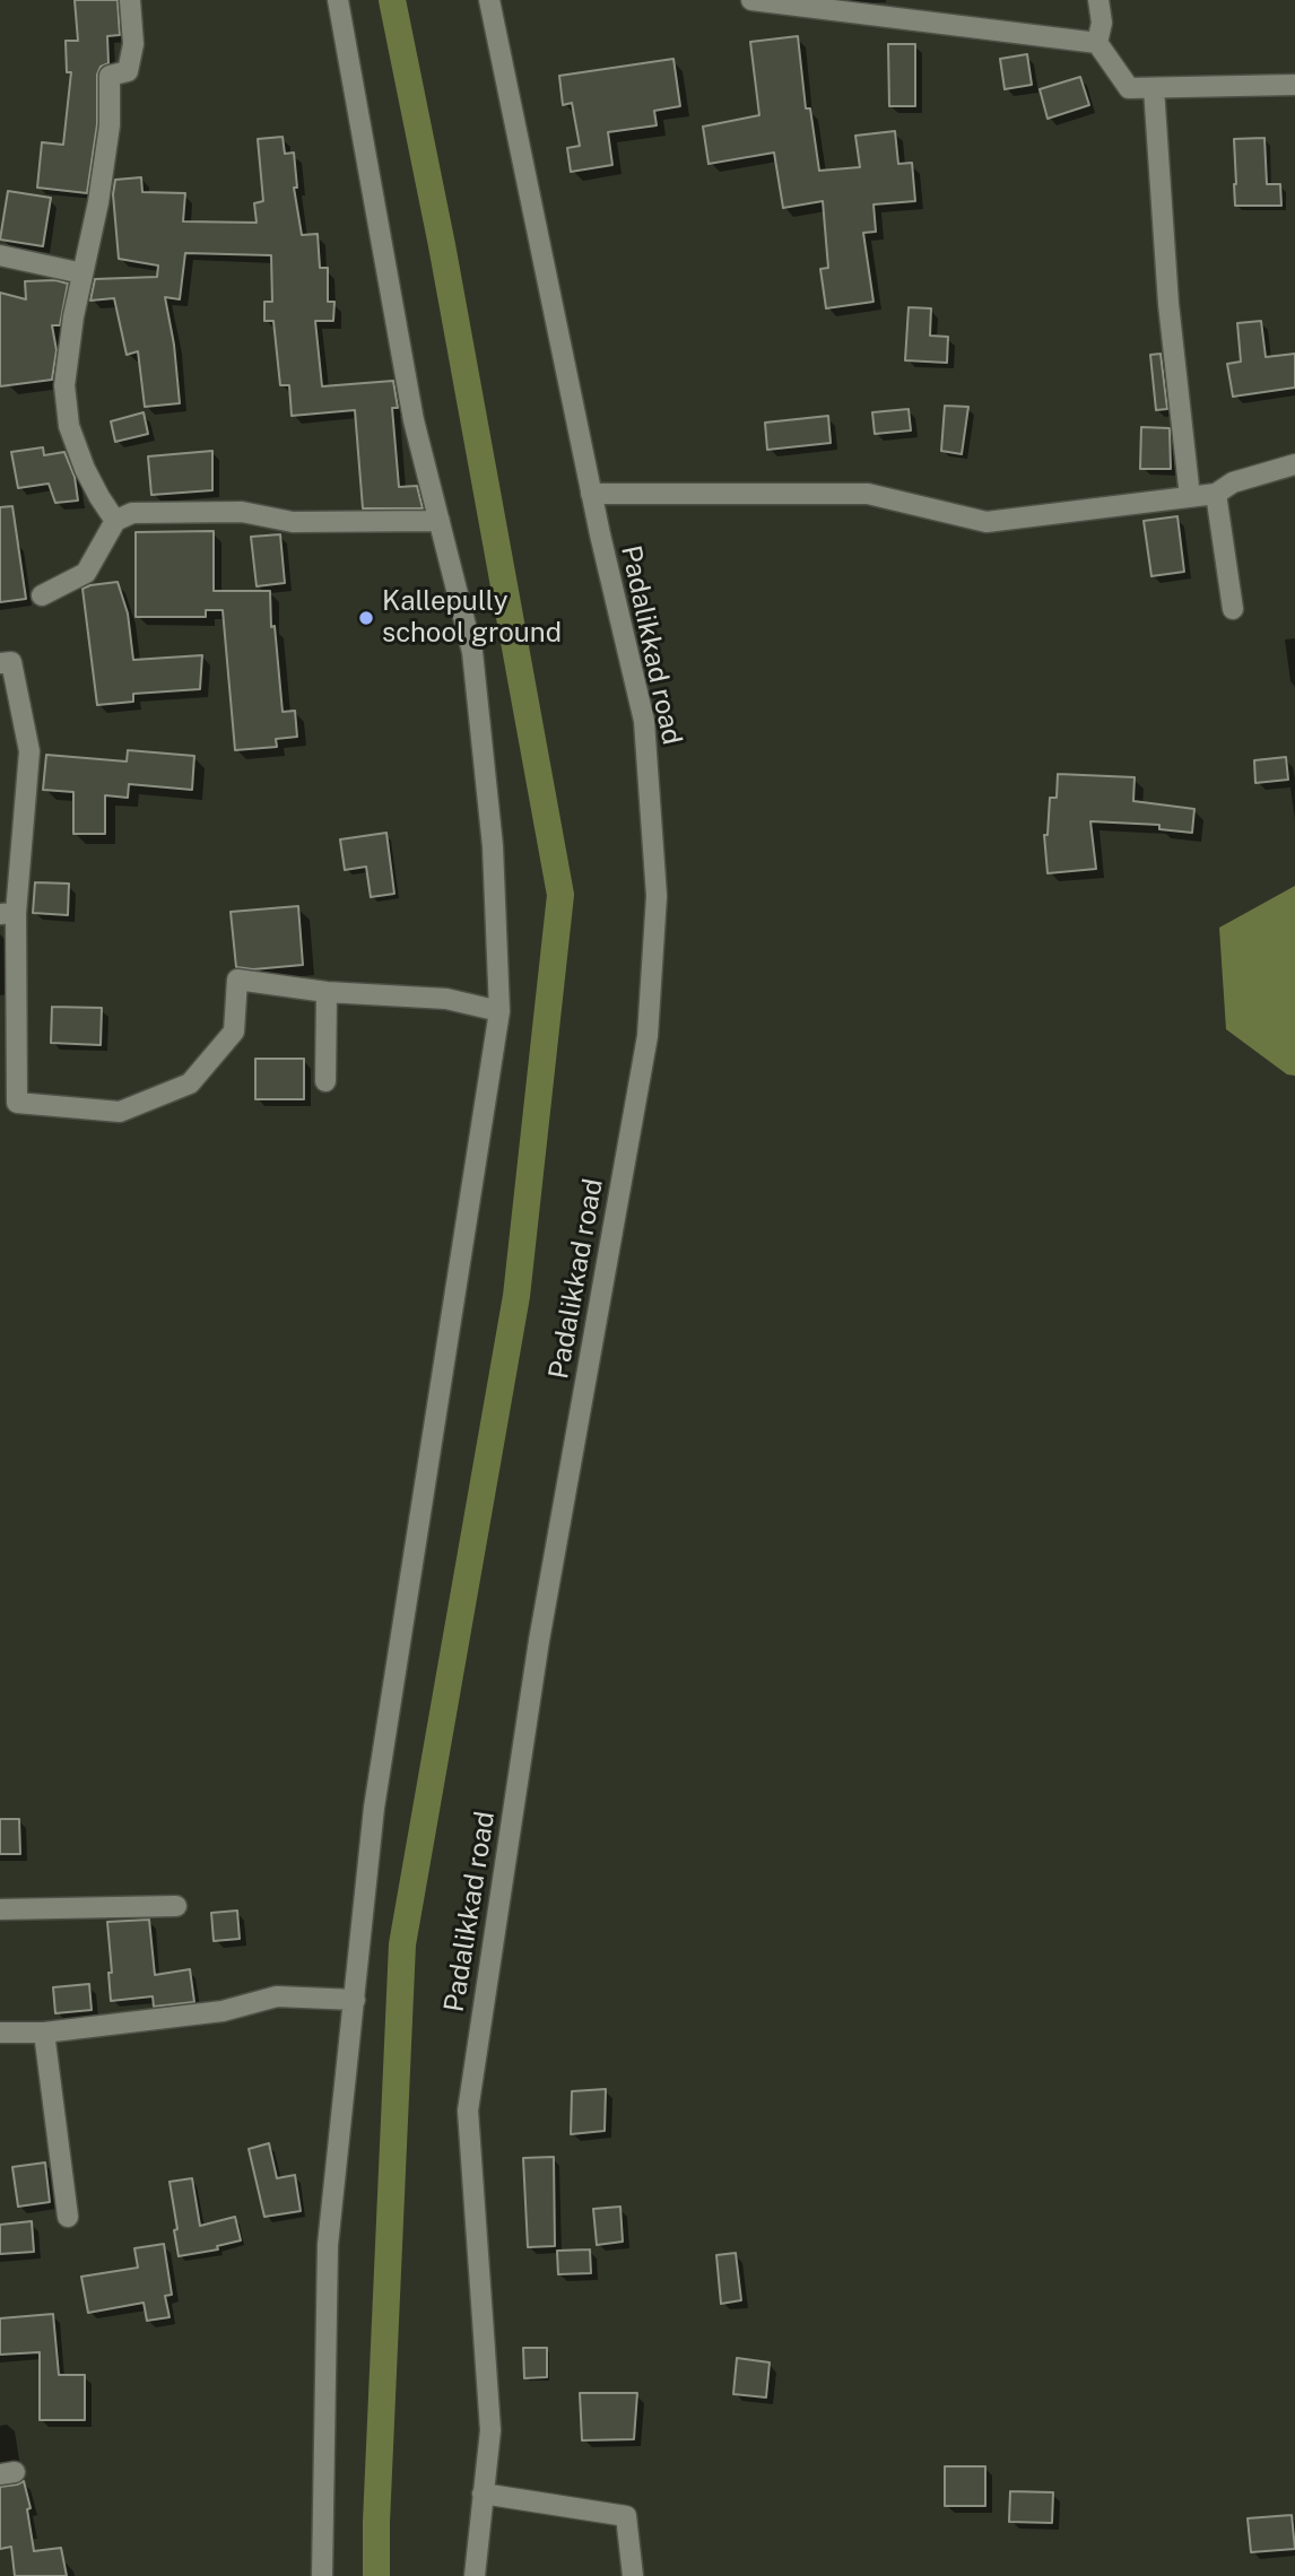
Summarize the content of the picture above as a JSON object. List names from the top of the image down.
{
  "streets": {
    "street": ["Padalikkad road"]
  },
  "places": ["Kallepully school ground"]
}
